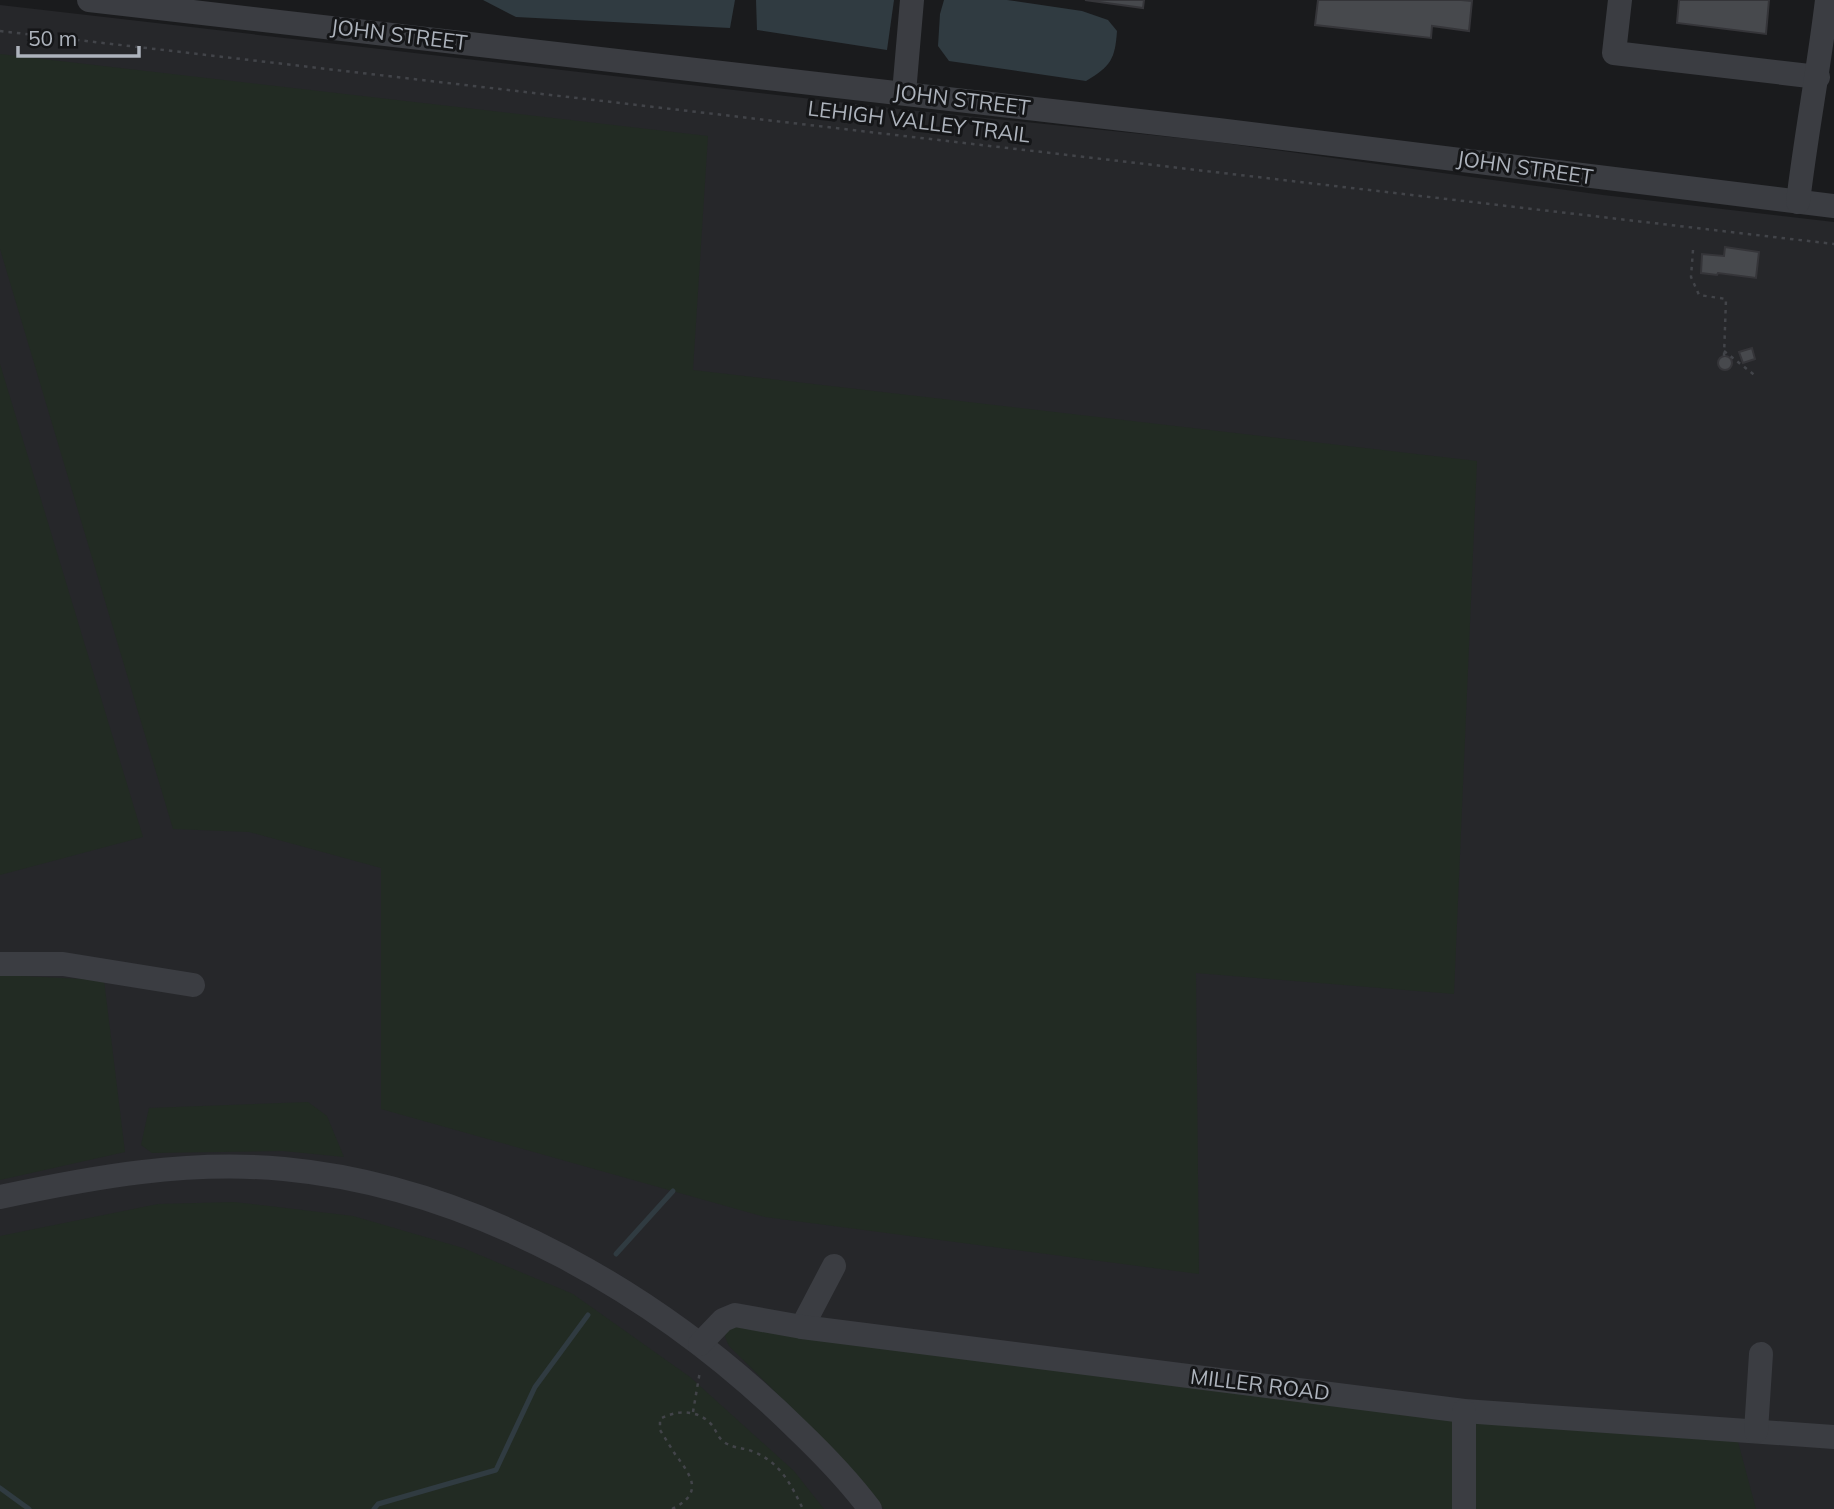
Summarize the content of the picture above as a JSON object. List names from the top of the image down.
{
  "streets": {
    "street": ["JOHN STREET", "MILLER ROAD"],
    "path": ["LEHIGH VALLEY TRAIL"]
  },
  "scale_bar": "50 m"
}
